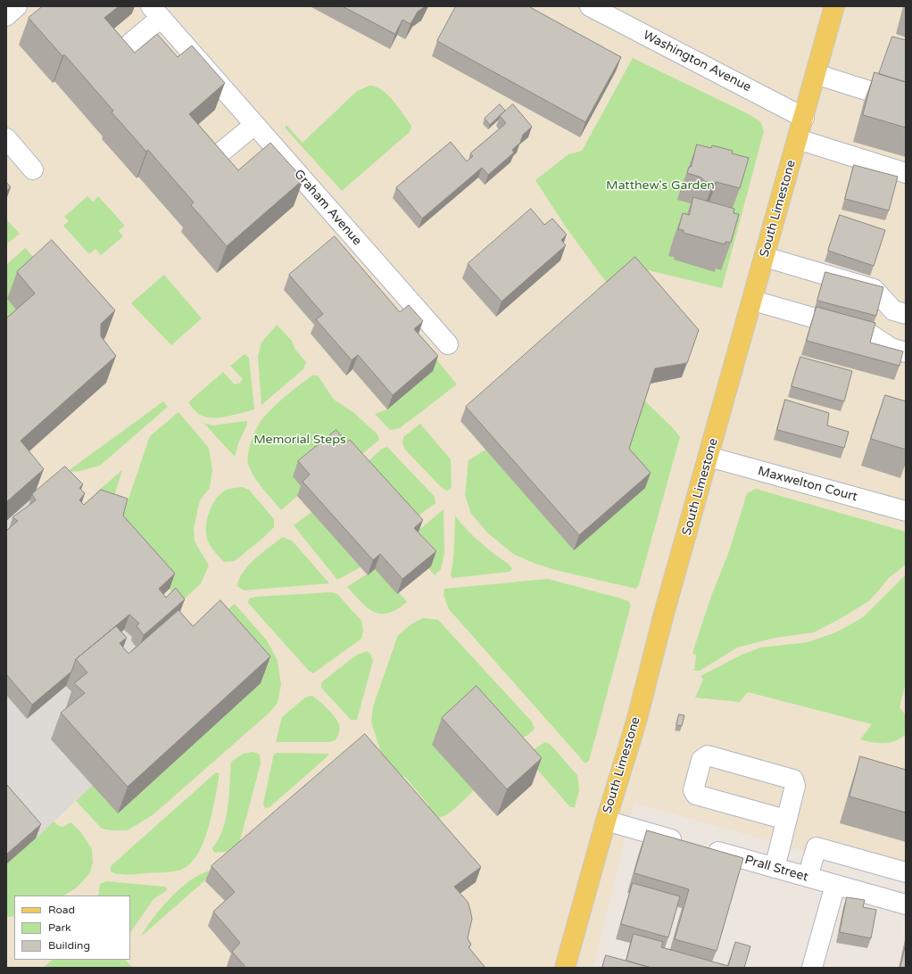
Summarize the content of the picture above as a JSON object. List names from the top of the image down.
{
  "streets": {
    "main road": ["South Limestone"],
    "street": [
      "Washington Avenue",
      "Graham Avenue",
      "Maxwelton Court",
      "Prall Street"
    ]
  },
  "crossings": [
    ["Washington Avenue", "South Limestone"],
    ["South Limestone", "Maxwelton Court"],
    ["South Limestone", "Prall Street"]
  ],
  "parks": ["Matthew's Garden", "Memorial Steps"],
  "legend": ["Road", "Park", "Building"]
}
